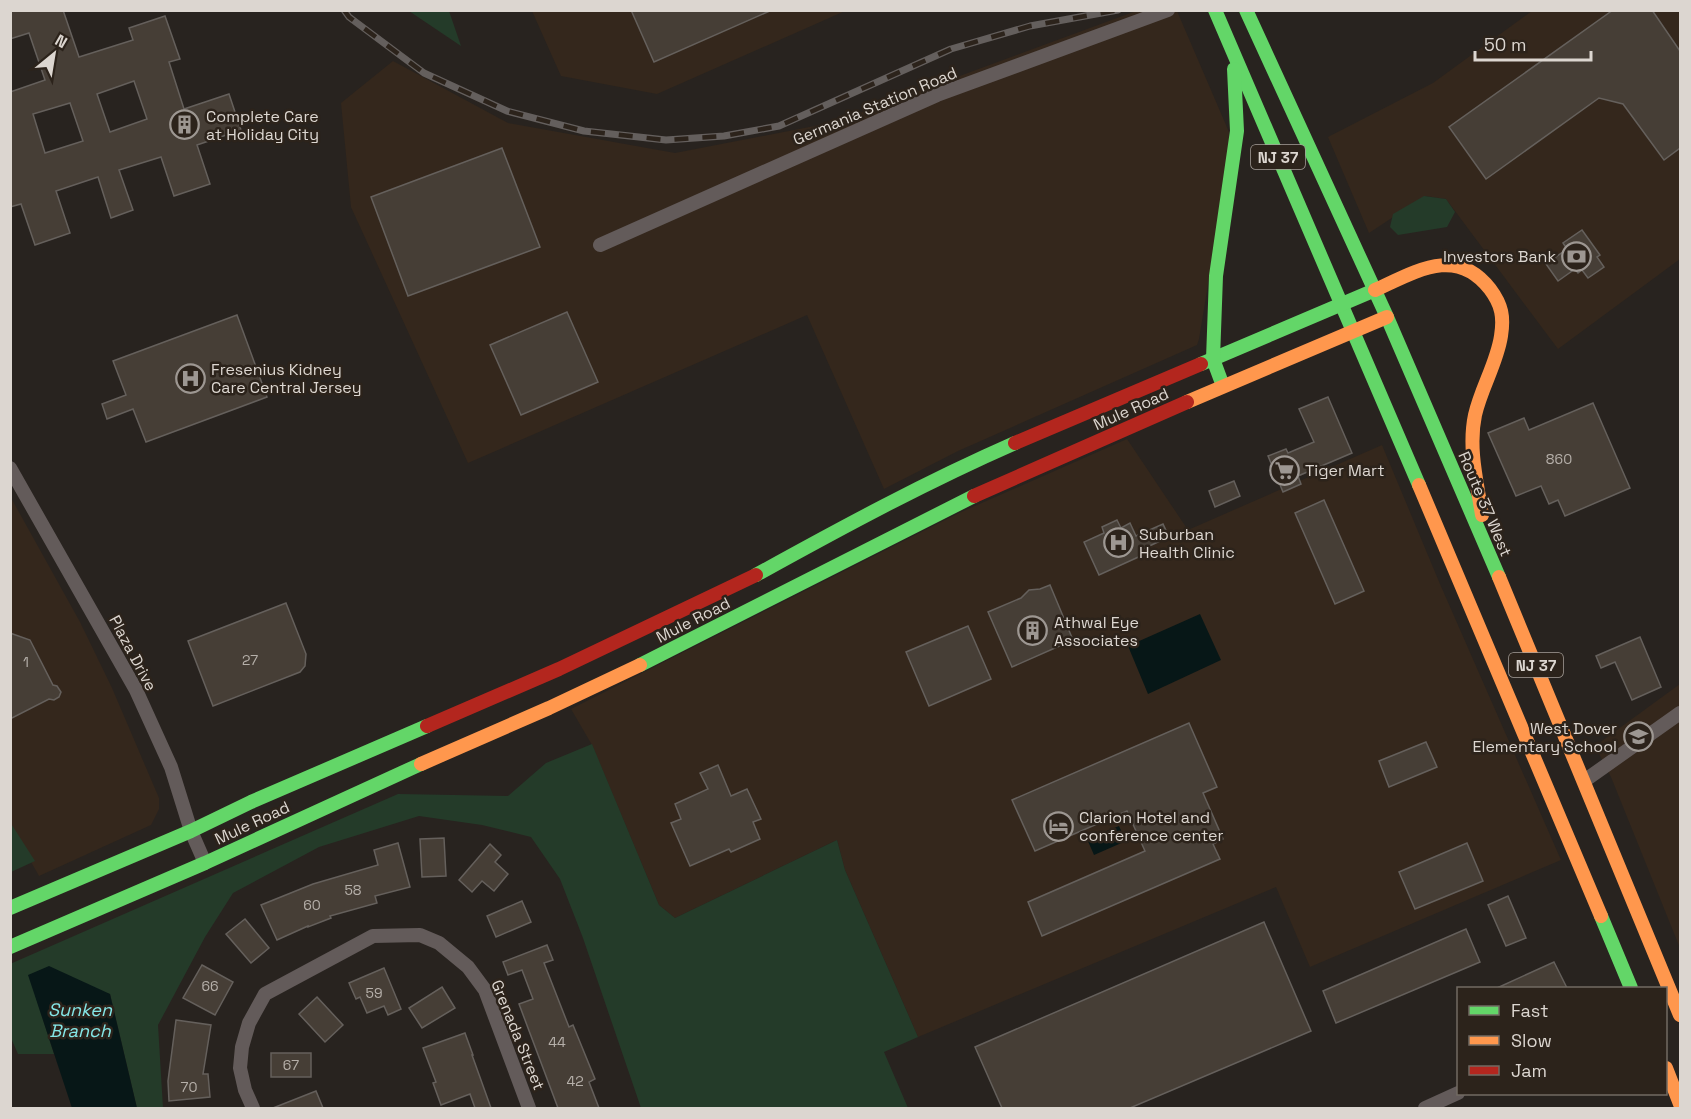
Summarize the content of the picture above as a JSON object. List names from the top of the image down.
{
  "streets": {
    "main road": ["NJ 37", "Mule Road", "Route 37 West"],
    "street": ["Germania Station Road", "Plaza Drive", "Grenada Street"]
  },
  "crossings": [
    ["NJ 37", "Mule Road"],
    ["Mule Road", "Route 37 West"],
    ["Mule Road", "Plaza Drive"]
  ],
  "water": ["Sunken Branch"],
  "places": {
    "building": ["Complete Care at Holiday City", "Athwal Eye Associates"],
    "bank": ["Investors Bank"],
    "hospital": ["Fresenius Kidney Care Central Jersey", "Suburban Health Clinic"],
    "supermarket": ["Tiger Mart"],
    "school or university": ["West Dover Elementary School"],
    "hotel": ["Clarion Hotel and conference center"]
  },
  "house_numbers": [
    "860",
    "27",
    "1",
    "58",
    "60",
    "66",
    "59",
    "44",
    "67",
    "42",
    "70"
  ],
  "legend": ["Fast", "Slow", "Jam"],
  "scale_bar": "50 m",
  "north": "top right"
}
